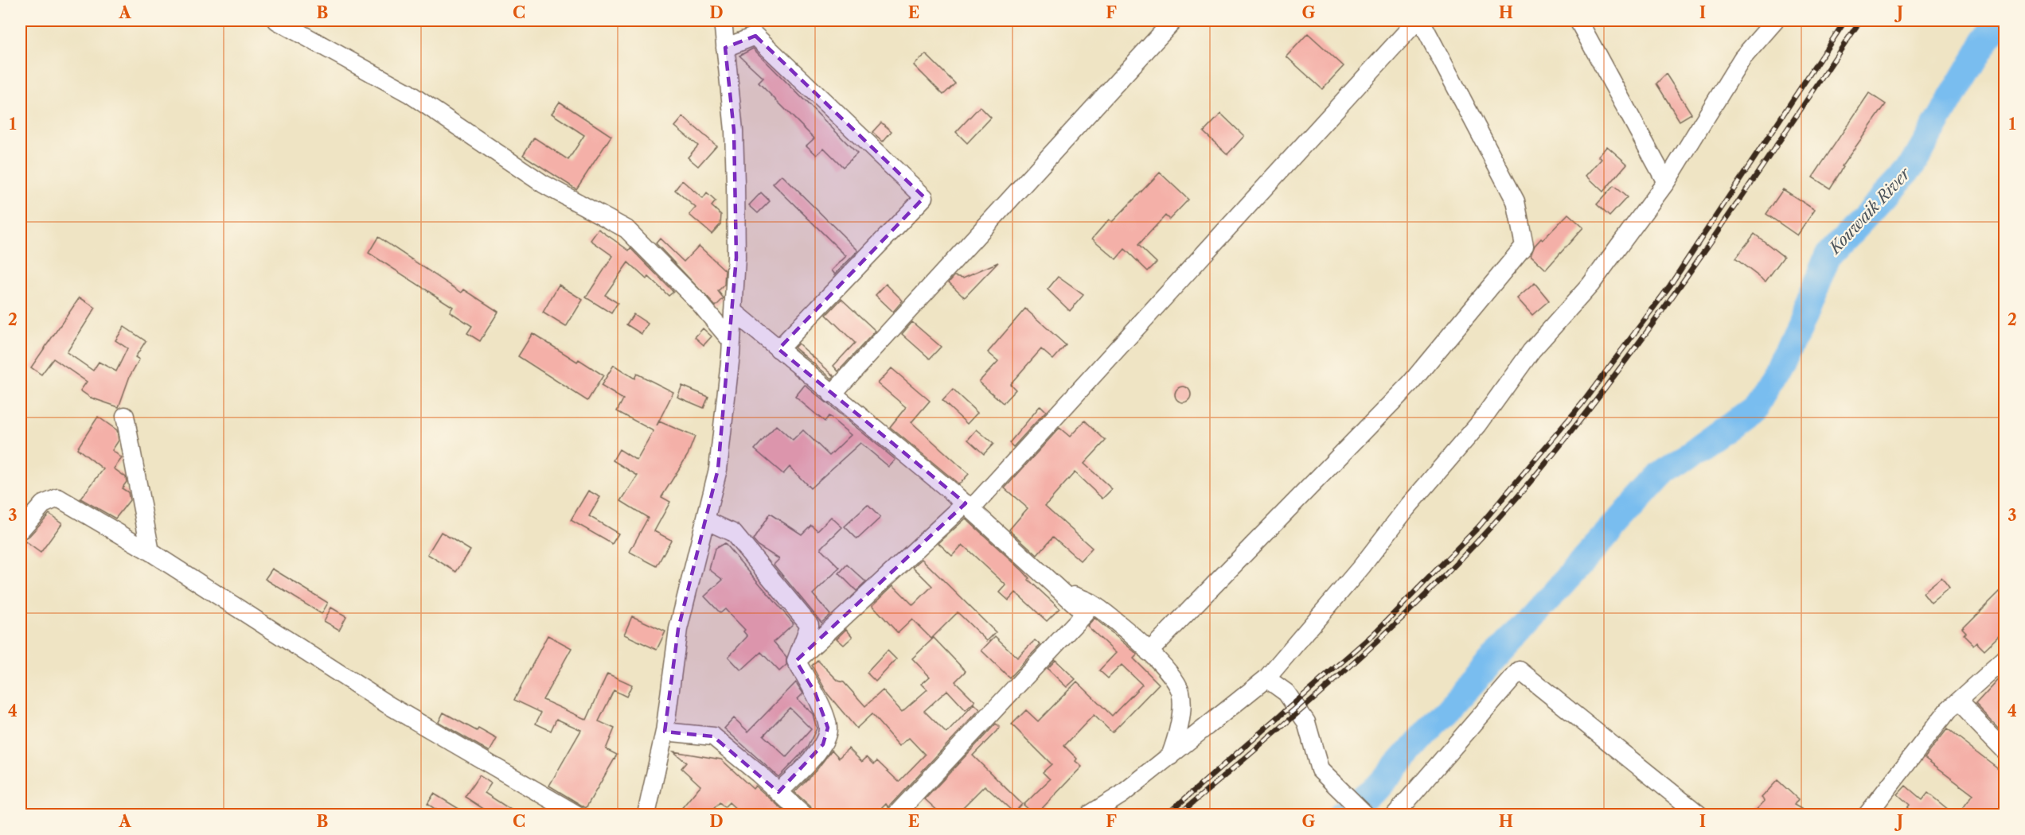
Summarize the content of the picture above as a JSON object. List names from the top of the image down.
{
  "water": ["Kouwaik River"],
  "grid": {
    "columns": [
      "A",
      "B",
      "C",
      "D",
      "E",
      "F",
      "G",
      "H",
      "I",
      "J"
    ],
    "rows": [
      "1",
      "2",
      "3",
      "4"
    ]
  }
}
